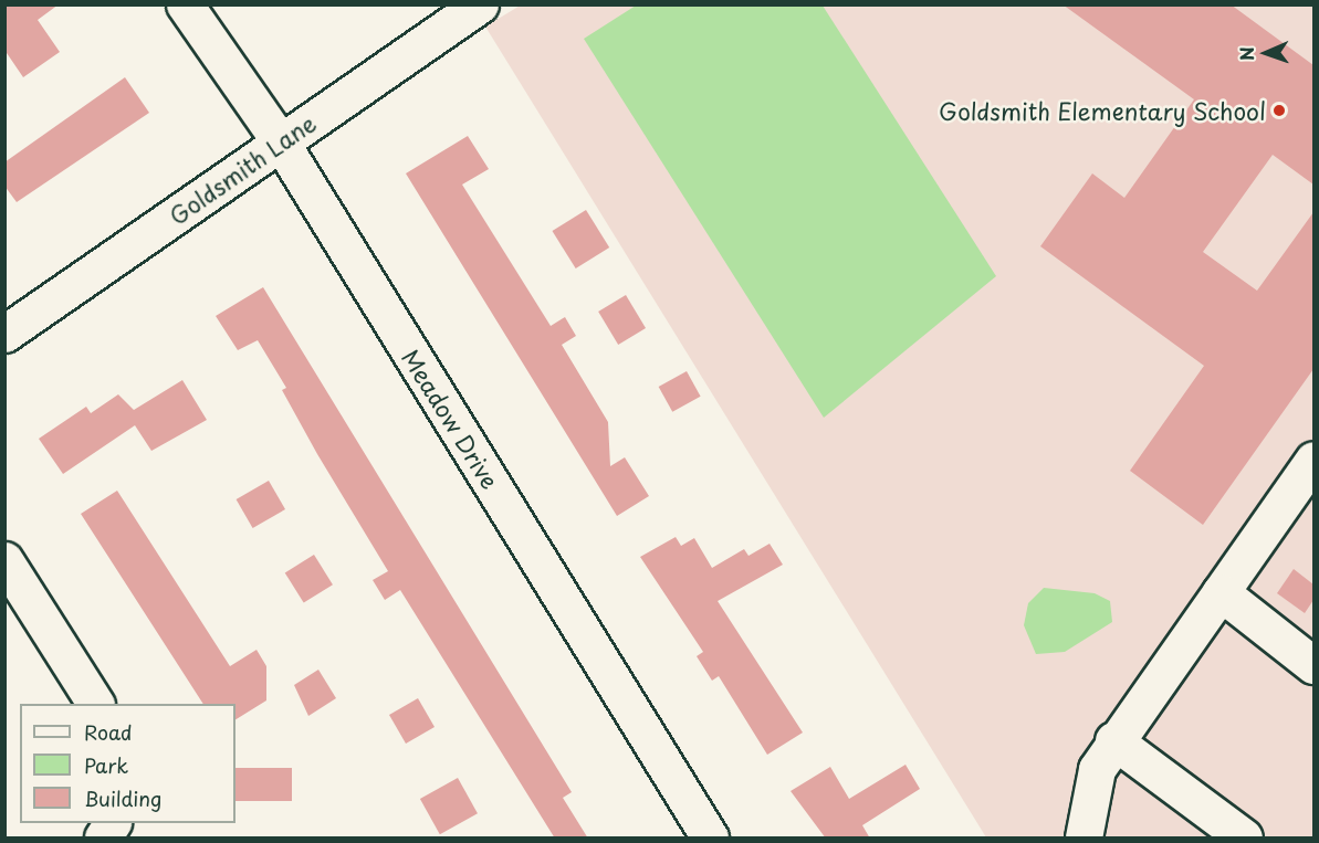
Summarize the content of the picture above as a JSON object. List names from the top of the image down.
{
  "streets": {
    "street": ["Goldsmith Lane", "Meadow Drive"]
  },
  "crossings": [
    ["Goldsmith Lane", "Meadow Drive"]
  ],
  "places": ["Goldsmith Elementary School"],
  "legend": ["Road", "Park", "Building"],
  "north": "left"
}
